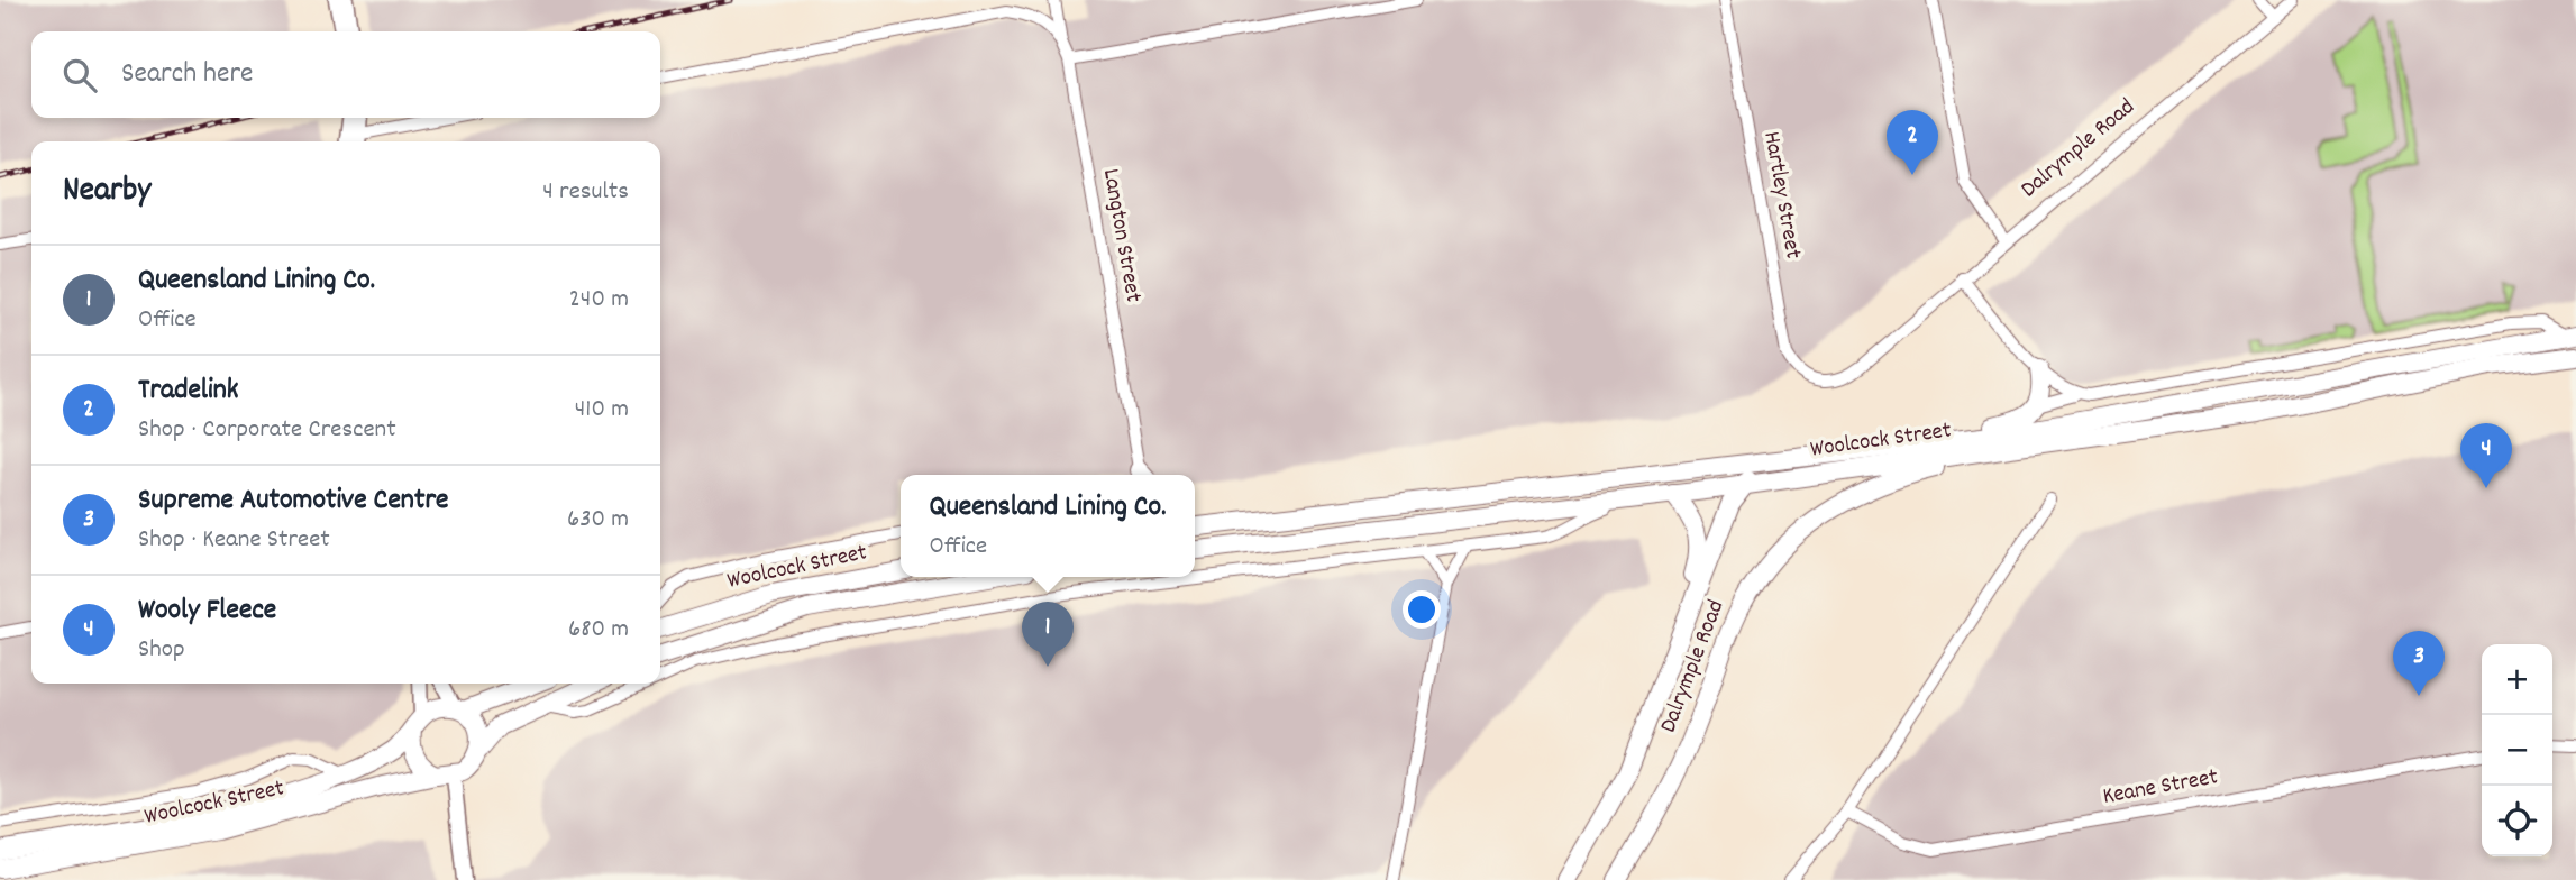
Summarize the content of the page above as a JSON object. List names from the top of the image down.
{
  "streets": {
    "main road": ["Dalrymple Road", "Woolcock Street"],
    "street": ["Hartley Street", "Langton Street", "Keane Street"]
  },
  "crossings": [
    ["Dalrymple Road", "Hartley Street"],
    ["Dalrymple Road", "Woolcock Street"]
  ],
  "page": {
    "search": "Search here",
    "pins": [
      "2",
      "4",
      "1",
      "3"
    ],
    "heading": ["Nearby", "4 results"],
    "list": [
      {
        "mark": "1",
        "name": "Queensland Lining Co.",
        "note": "Office",
        "value": "240 m"
      },
      {
        "mark": "2",
        "name": "Tradelink",
        "note": "Shop · Corporate Crescent",
        "value": "410 m"
      },
      {
        "mark": "3",
        "name": "Supreme Automotive Centre",
        "note": "Shop · Keane Street",
        "value": "630 m"
      },
      {
        "mark": "4",
        "name": "Wooly Fleece",
        "note": "Shop",
        "value": "680 m"
      }
    ],
    "popup": ["Queensland Lining Co.", "Office"],
    "map_buttons": ["+", "−"]
  }
}
